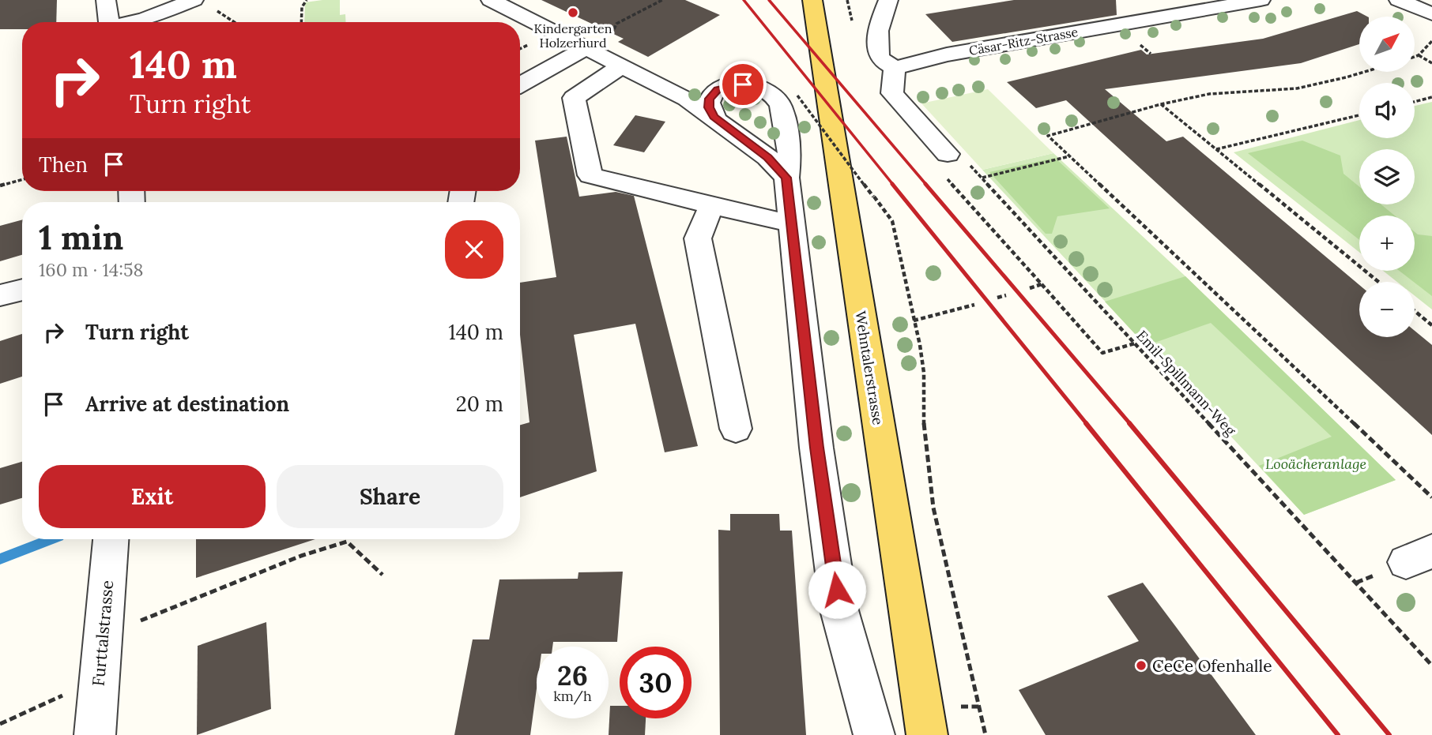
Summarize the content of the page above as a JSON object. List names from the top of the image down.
{
  "streets": {
    "main road": ["Wehntalerstrasse"],
    "street": ["Cäsar-Ritz-Strasse", "Furttalstrasse"],
    "path": ["Emil-Spillmann-Weg"]
  },
  "parks": ["Looächeranlage"],
  "places": ["Kindergarten Holzerhurd", "CeCe Ofenhalle"],
  "north": "top right",
  "page": {
    "map_buttons": ["+", "−"],
    "turn": ["140 m", "Turn right"],
    "then": "Then",
    "heading": ["1 min", "160 m · 14:58"],
    "list": [
      {
        "name": "Turn right",
        "value": "140 m"
      },
      {
        "name": "Arrive at destination",
        "value": "20 m"
      }
    ],
    "buttons": ["Exit", "Share"],
    "speed": "26 km/h",
    "limit": "30"
  }
}
